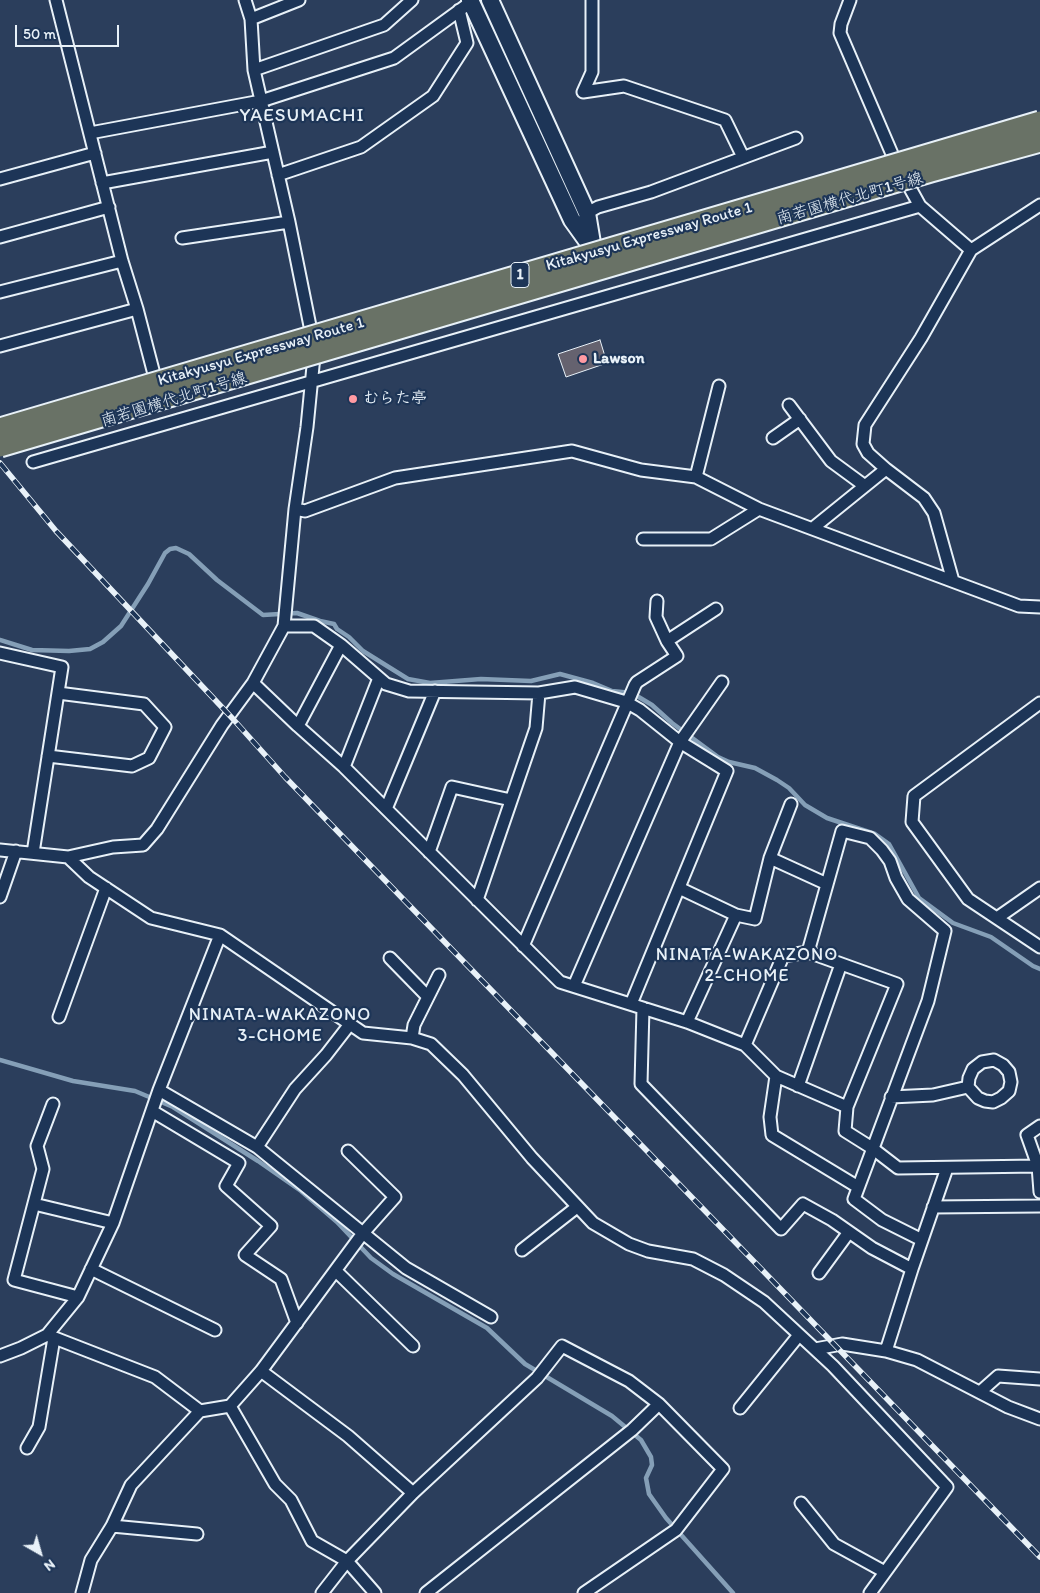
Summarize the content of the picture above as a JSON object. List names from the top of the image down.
{
  "streets": {
    "highway": ["Kitakyusyu Expressway Route 1", "1"],
    "street": ["南若園横代北町1号線"]
  },
  "crossings": [
    ["南若園横代北町1号線", "Kitakyusyu Expressway Route 1"]
  ],
  "districts": ["YAESUMACHI", "NINATA-WAKAZONO 2-CHOME", "NINATA-WAKAZONO 3-CHOME"],
  "places": ["Lawson", "むらた亭"],
  "scale_bar": "50 m",
  "north": "bottom right"
}
